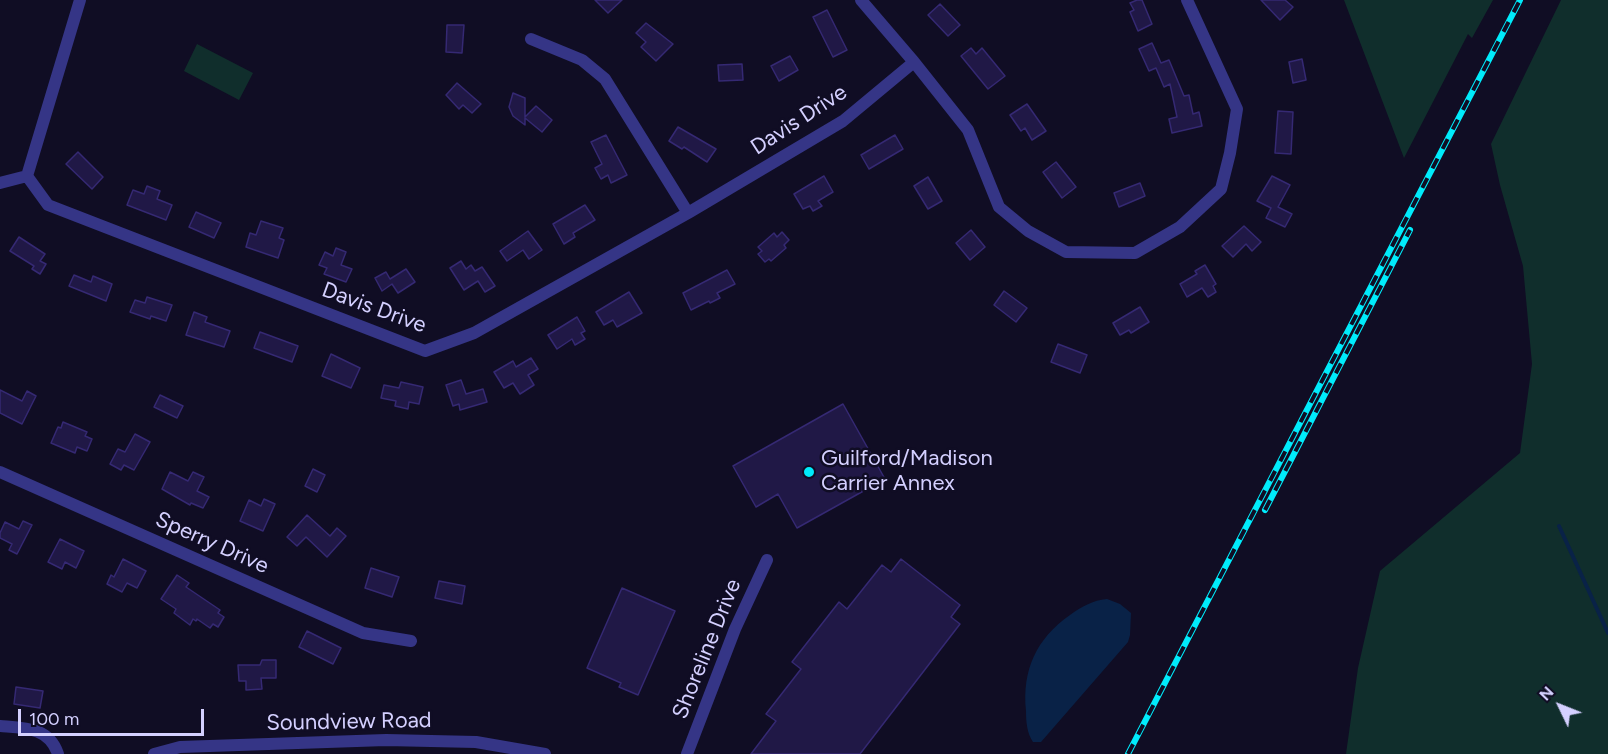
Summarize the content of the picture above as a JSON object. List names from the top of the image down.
{
  "streets": {
    "street": [
      "Davis Drive",
      "Sperry Drive",
      "Shoreline Drive",
      "Soundview Road"
    ]
  },
  "places": ["Guilford/Madison Carrier Annex"],
  "scale_bar": "100 m",
  "north": "top left"
}
